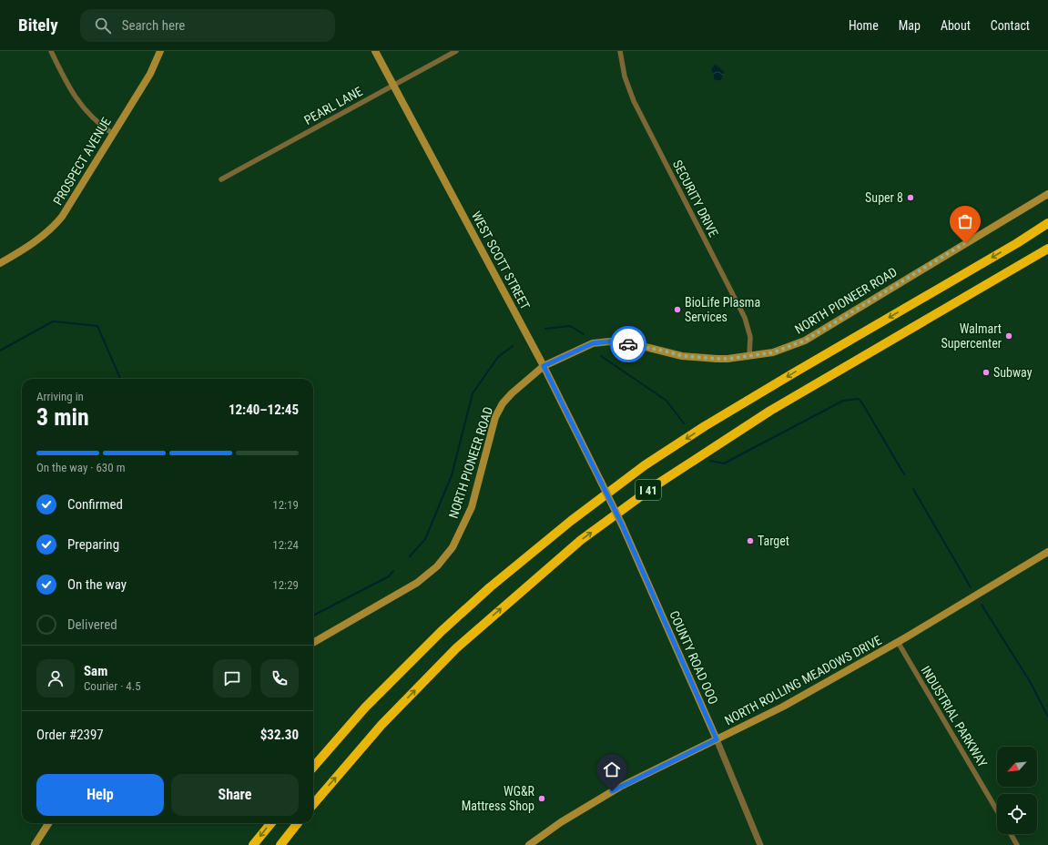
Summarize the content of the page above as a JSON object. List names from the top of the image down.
{
  "streets": {
    "highway": ["I 41"],
    "main road": [
      "PROSPECT AVENUE",
      "WEST SCOTT STREET",
      "NORTH PIONEER ROAD",
      "COUNTY ROAD OOO",
      "NORTH ROLLING MEADOWS DRIVE"
    ],
    "street": ["PEARL LANE", "SECURITY DRIVE", "INDUSTRIAL PARKWAY"]
  },
  "crossings": [
    ["PEARL LANE", "WEST SCOTT STREET"],
    ["SECURITY DRIVE", "NORTH PIONEER ROAD"],
    ["WEST SCOTT STREET", "NORTH PIONEER ROAD"],
    ["WEST SCOTT STREET", "COUNTY ROAD OOO"],
    ["COUNTY ROAD OOO", "NORTH ROLLING MEADOWS DRIVE"],
    ["NORTH ROLLING MEADOWS DRIVE", "INDUSTRIAL PARKWAY"]
  ],
  "places": [
    "Super 8",
    "BioLife Plasma Services",
    "Walmart Supercenter",
    "Subway",
    "Target",
    "WG&R Mattress Shop"
  ],
  "north": "bottom left",
  "page": {
    "header": "Bitely",
    "search": "Search here",
    "nav": [
      "Home",
      "Map",
      "About",
      "Contact"
    ],
    "heading": ["3 min", "Arriving in", "12:40–12:45"],
    "panel": [
      "Sam",
      "Courier · 4.5",
      "Order #2397",
      "$32.30"
    ],
    "bar": "On the way · 630 m",
    "list": [
      ["Confirmed", "12:19"],
      ["Preparing", "12:24"],
      ["On the way", "12:29"],
      "Delivered"
    ],
    "buttons": ["Help", "Share"]
  }
}
